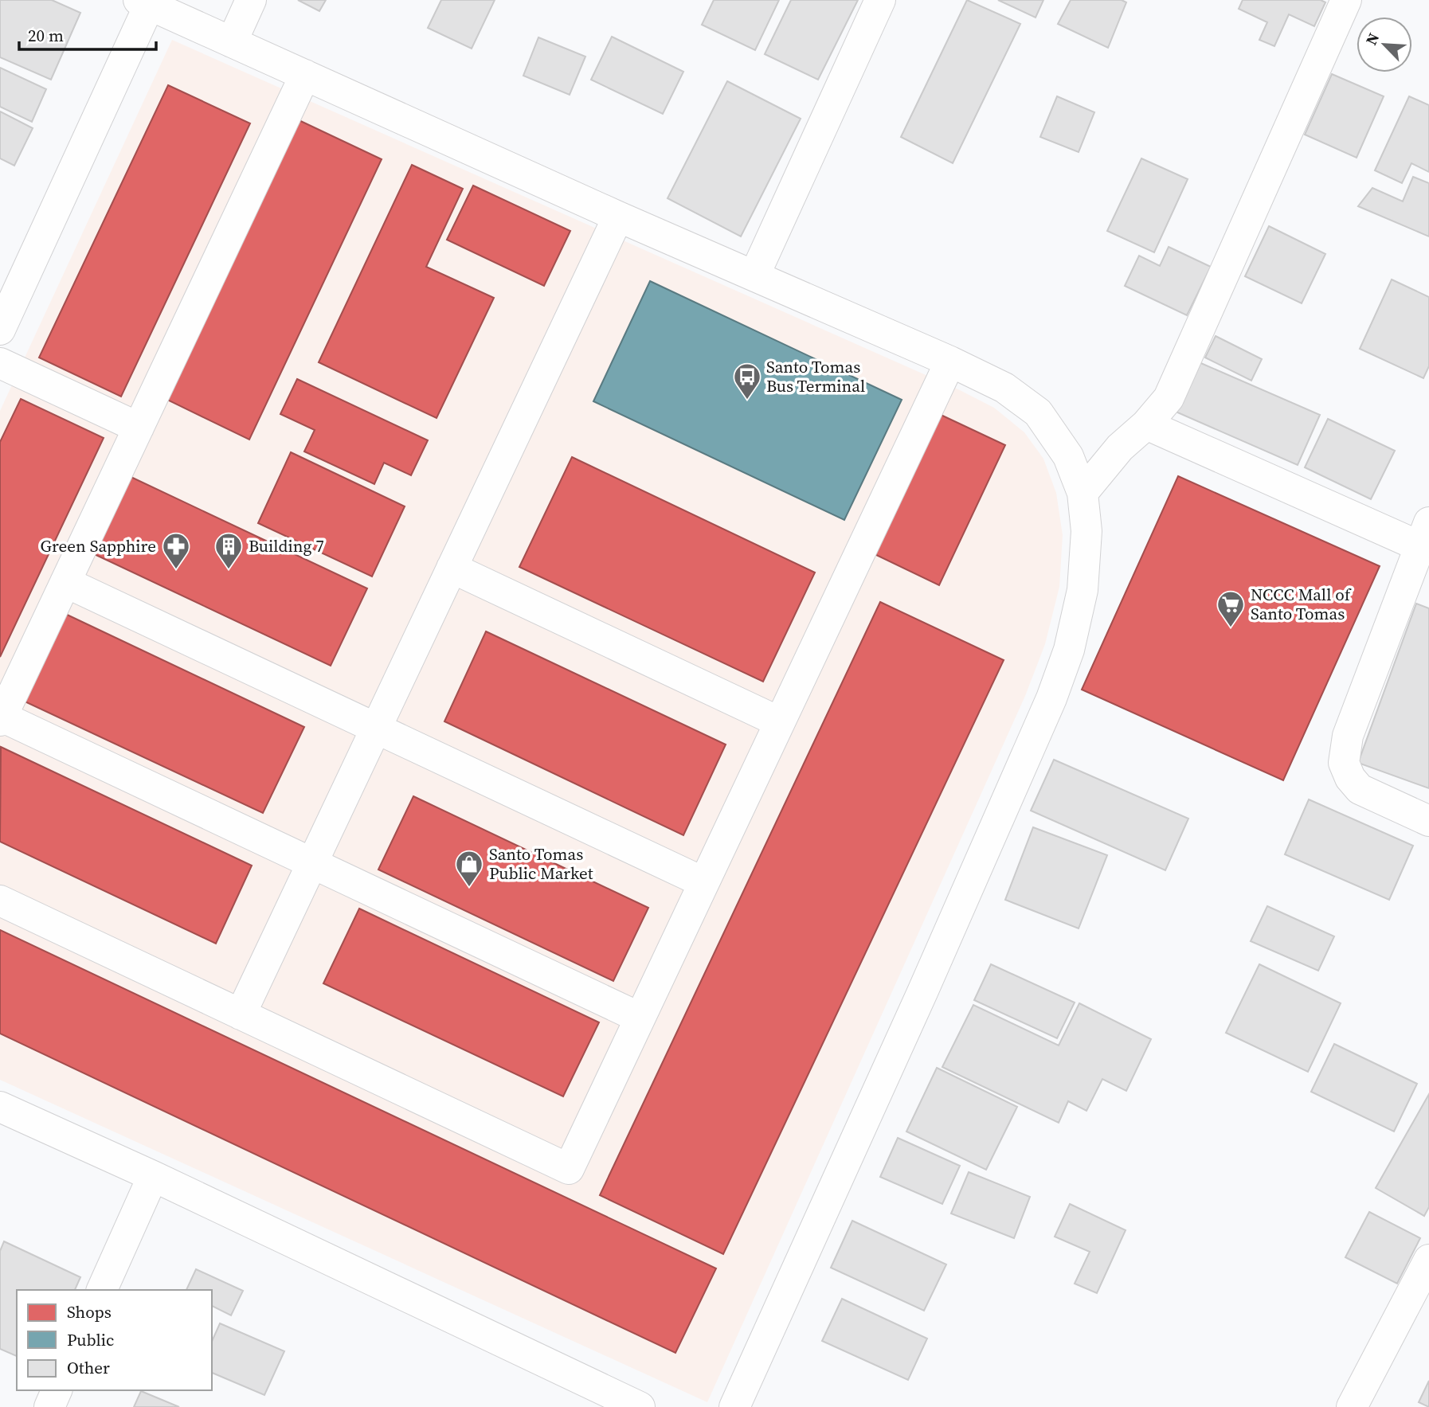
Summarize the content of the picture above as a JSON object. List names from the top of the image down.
{
  "places": {
    "bus stop": ["Santo Tomas Bus Terminal"],
    "pharmacy": ["Green Sapphire"],
    "building": ["Building 7"],
    "supermarket": ["NCCC Mall of Santo Tomas"],
    "shop": ["Santo Tomas Public Market"]
  },
  "legend": ["Shops", "Public", "Other"],
  "scale_bar": "20 m",
  "north": "top left"
}
